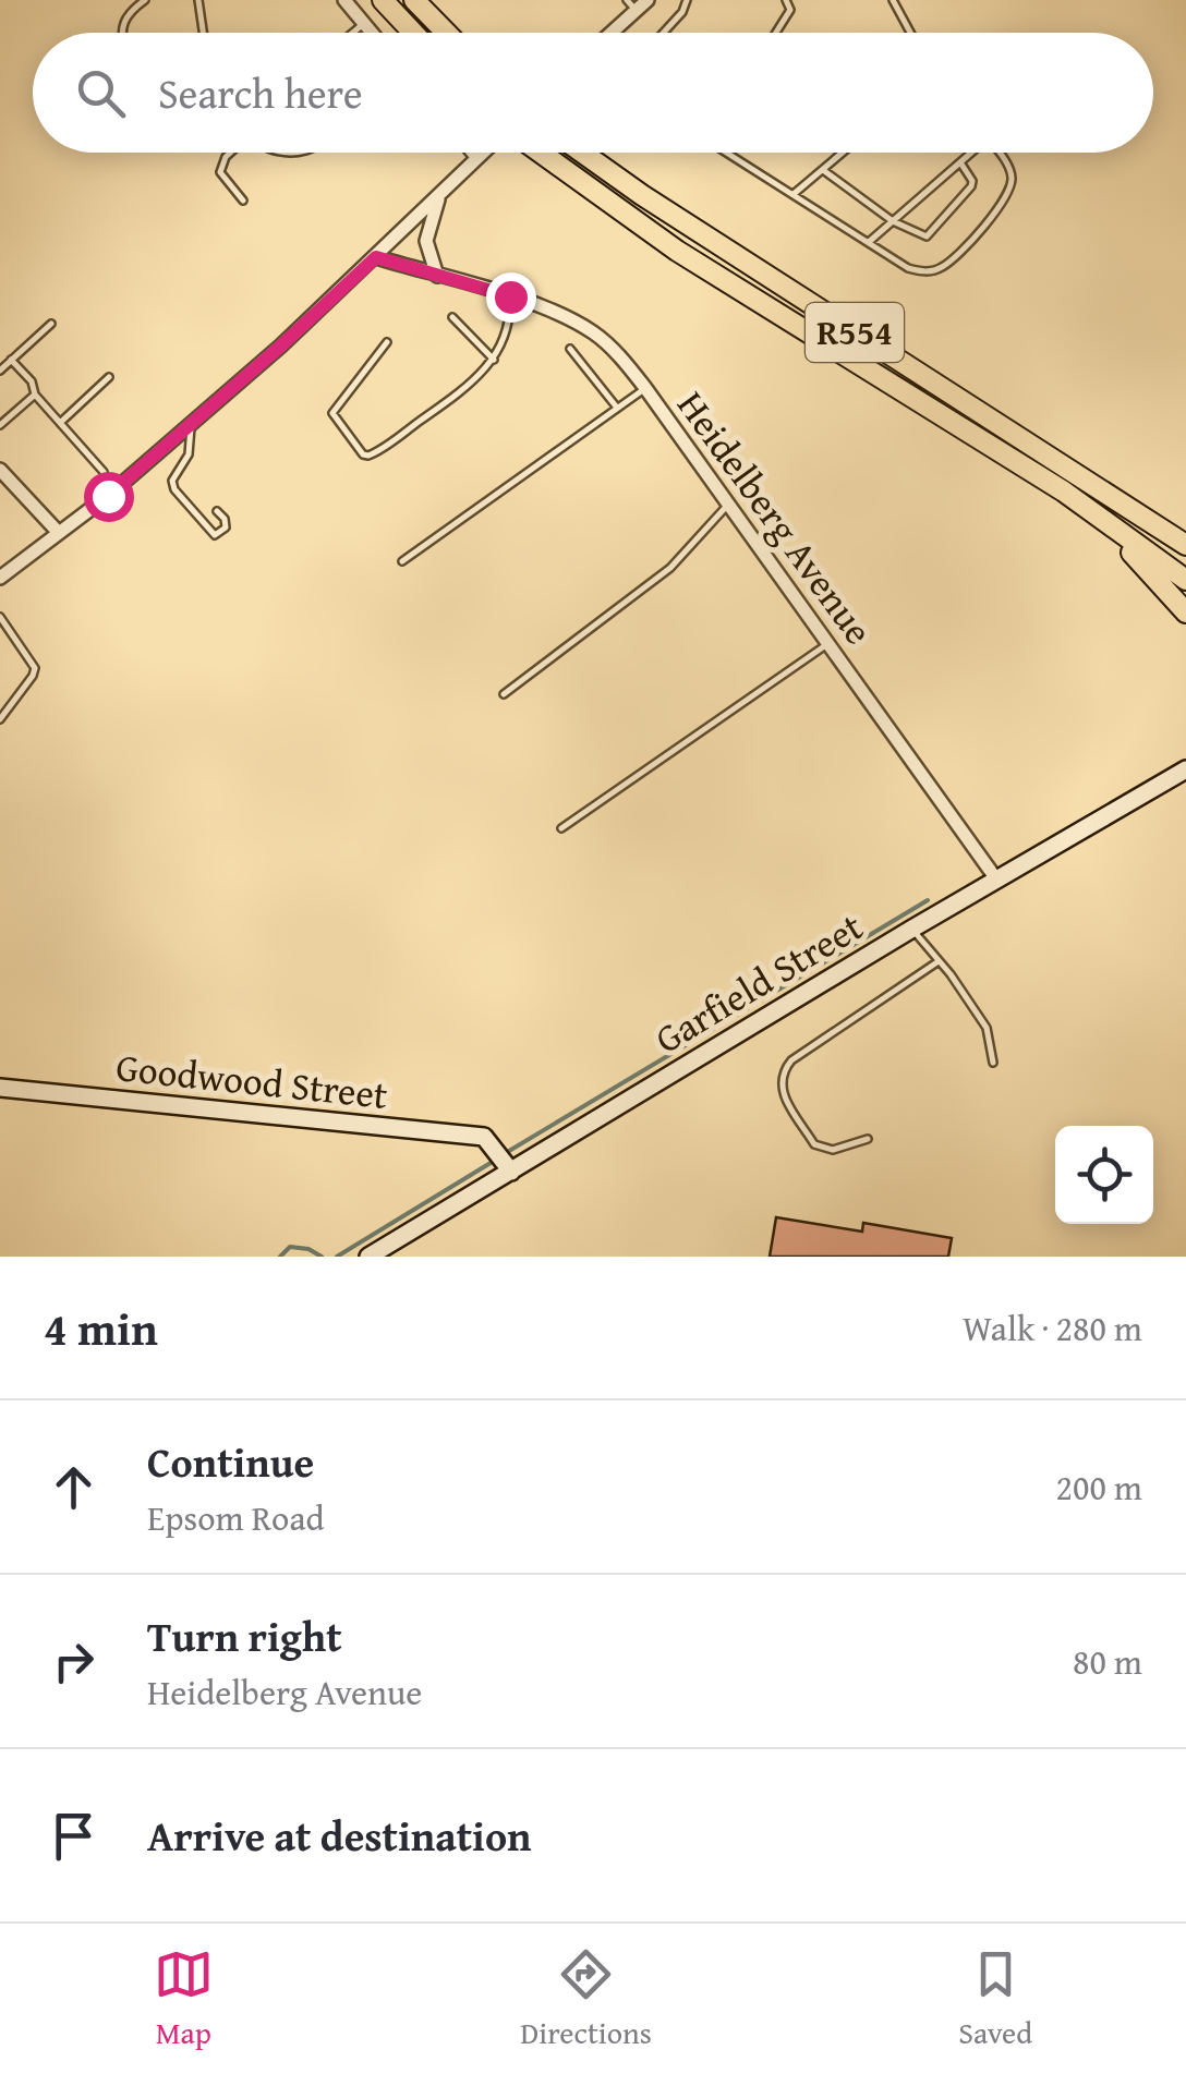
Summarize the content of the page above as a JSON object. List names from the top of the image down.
{
  "streets": {
    "main road": ["R554"],
    "street": ["Heidelberg Avenue", "Garfield Street", "Goodwood Street"]
  },
  "crossings": [
    ["Heidelberg Avenue", "Garfield Street"],
    ["Garfield Street", "Goodwood Street"]
  ],
  "page": {
    "search": "Search here",
    "heading": ["4 min", "Walk · 280 m"],
    "list": [
      ["Continue", "Epsom Road", "200 m"],
      ["Turn right", "Heidelberg Avenue", "80 m"],
      "Arrive at destination"
    ],
    "nav": ["Map", "Directions", "Saved"]
  }
}
